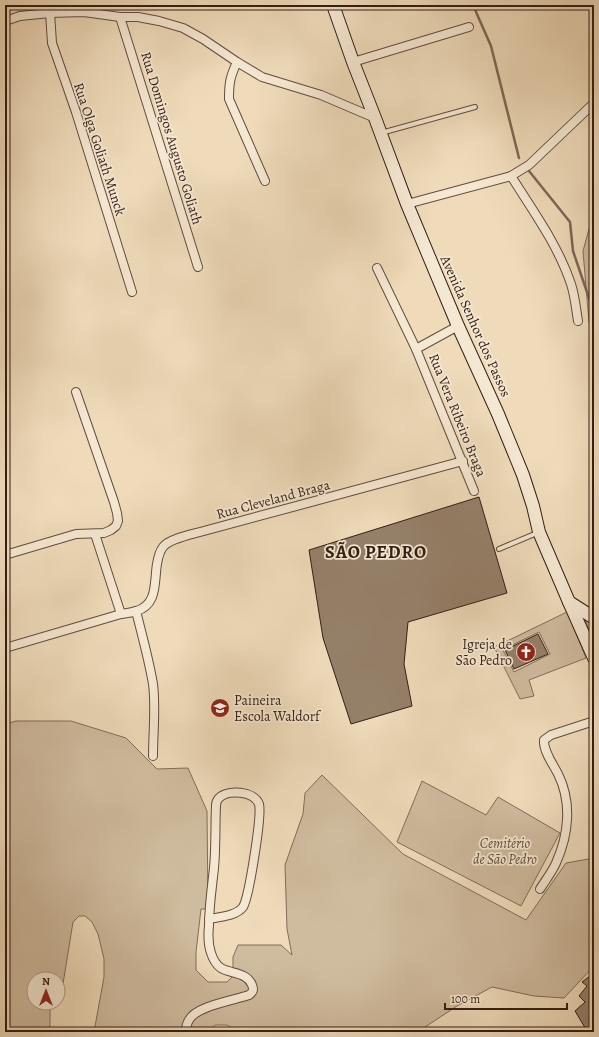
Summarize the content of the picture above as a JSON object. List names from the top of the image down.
{
  "streets": {
    "street": [
      "Rua Domingos Augusto Goliath",
      "Rua Olga Goliath Munck",
      "Avenida Senhor dos Passos",
      "Rua Vera Ribeiro Braga",
      "Rua Cleveland Braga"
    ]
  },
  "crossings": [
    ["Avenida Senhor dos Passos", "Rua Vera Ribeiro Braga"],
    ["Rua Vera Ribeiro Braga", "Rua Cleveland Braga"]
  ],
  "districts": ["SÃO PEDRO"],
  "parks": ["Cemitério de São Pedro"],
  "places": {
    "church": ["Igreja de São Pedro"],
    "school or university": ["Paineira Escola Waldorf"]
  },
  "scale_bar": "100 m",
  "north": "top"
}
